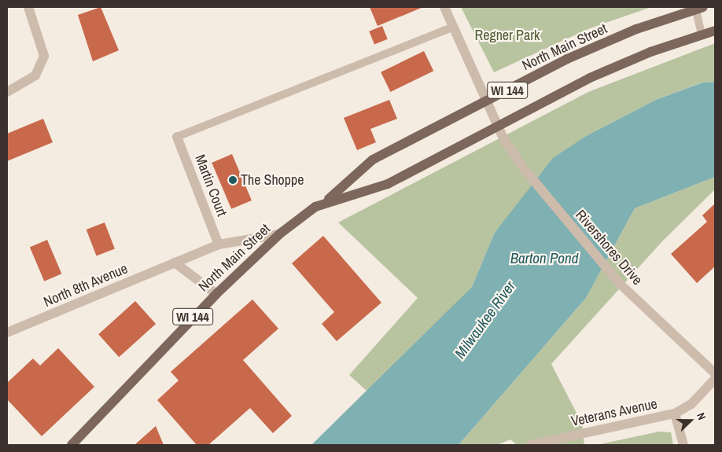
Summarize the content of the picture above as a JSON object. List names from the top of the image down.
{
  "streets": {
    "main road": ["North Main Street", "WI 144"],
    "street": [
      "Martin Court",
      "Rivershores Drive",
      "North 8th Avenue",
      "Veterans Avenue"
    ]
  },
  "crossings": [
    ["North Main Street", "Rivershores Drive"],
    ["North Main Street", "North 8th Avenue"],
    ["Martin Court", "North 8th Avenue"]
  ],
  "water": ["Barton Pond", "Milwaukee River"],
  "parks": ["Regner Park"],
  "places": ["The Shoppe"],
  "north": "right"
}
